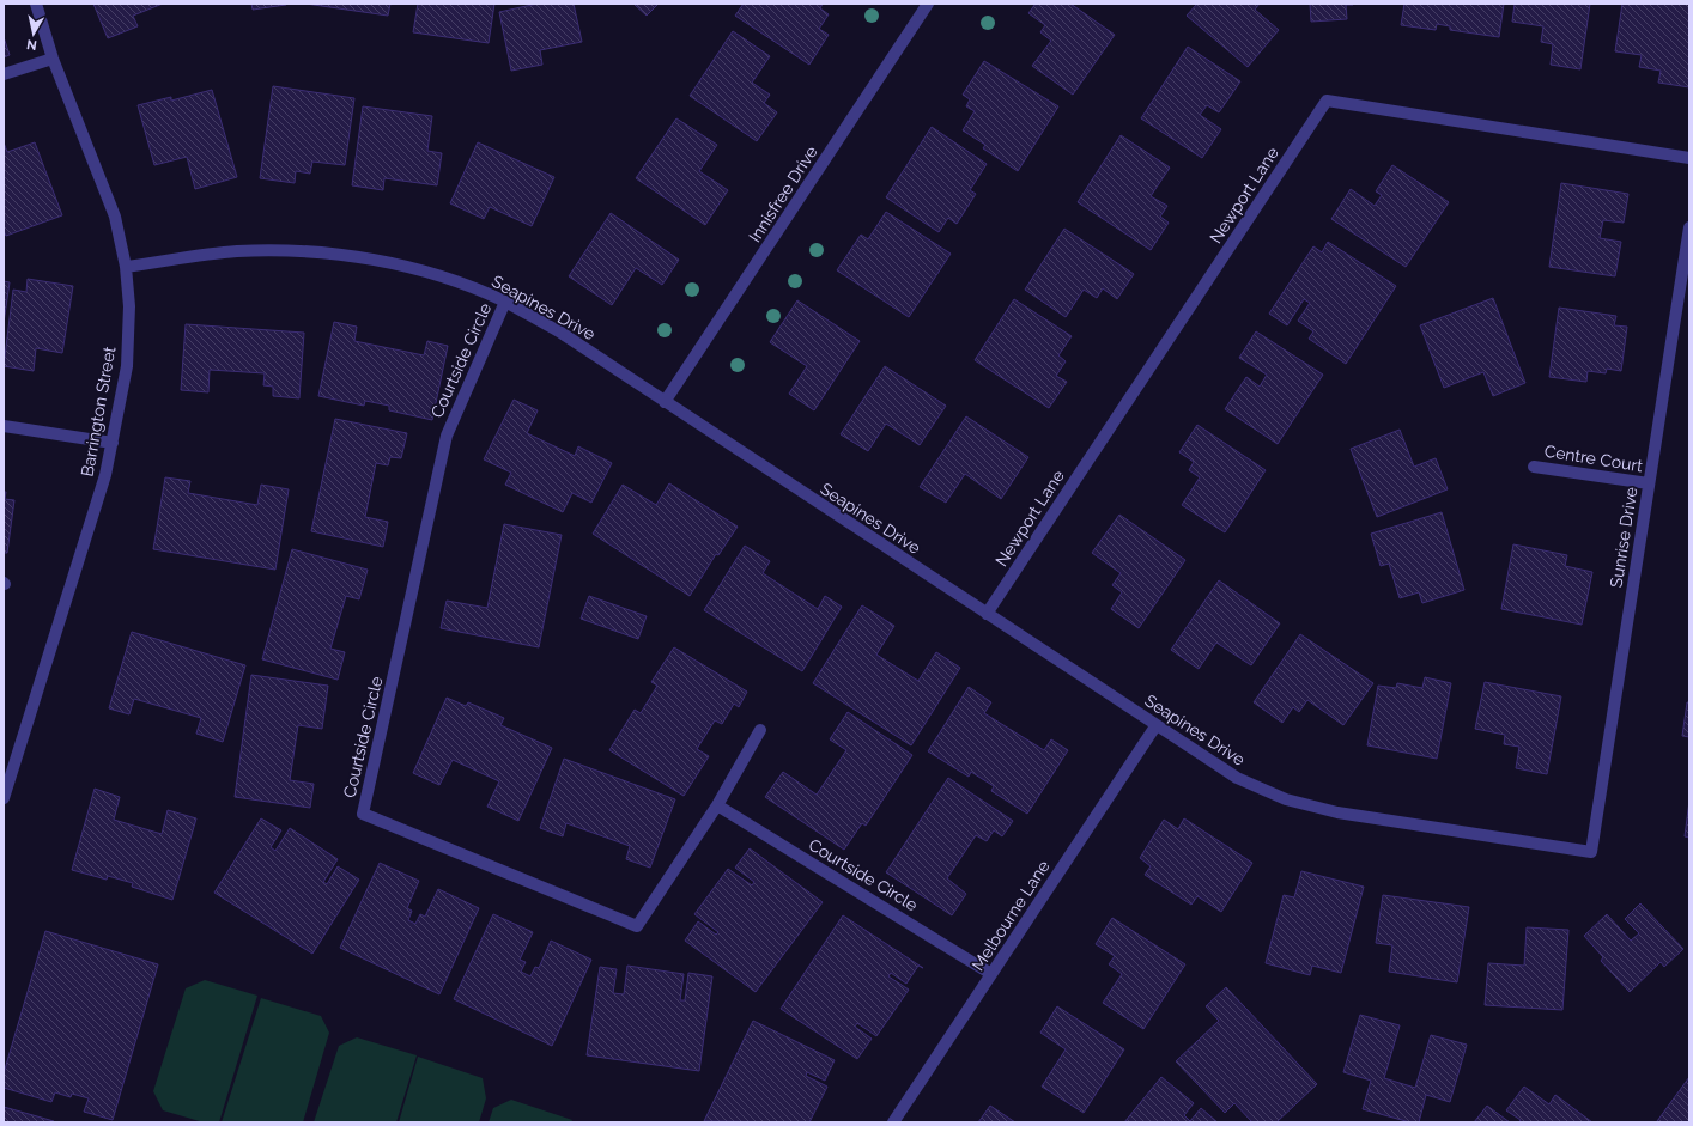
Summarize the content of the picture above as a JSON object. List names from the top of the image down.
{
  "streets": {
    "street": [
      "Innisfree Drive",
      "Newport Lane",
      "Seapines Drive",
      "Courtside Circle",
      "Barrington Street",
      "Centre Court",
      "Sunrise Drive",
      "Melbourne Lane"
    ]
  },
  "crossings": [
    ["Innisfree Drive", "Seapines Drive"],
    ["Newport Lane", "Seapines Drive"],
    ["Seapines Drive", "Courtside Circle"],
    ["Seapines Drive", "Barrington Street"],
    ["Seapines Drive", "Sunrise Drive"],
    ["Seapines Drive", "Melbourne Lane"],
    ["Courtside Circle", "Melbourne Lane"],
    ["Centre Court", "Sunrise Drive"]
  ],
  "north": "bottom"
}
